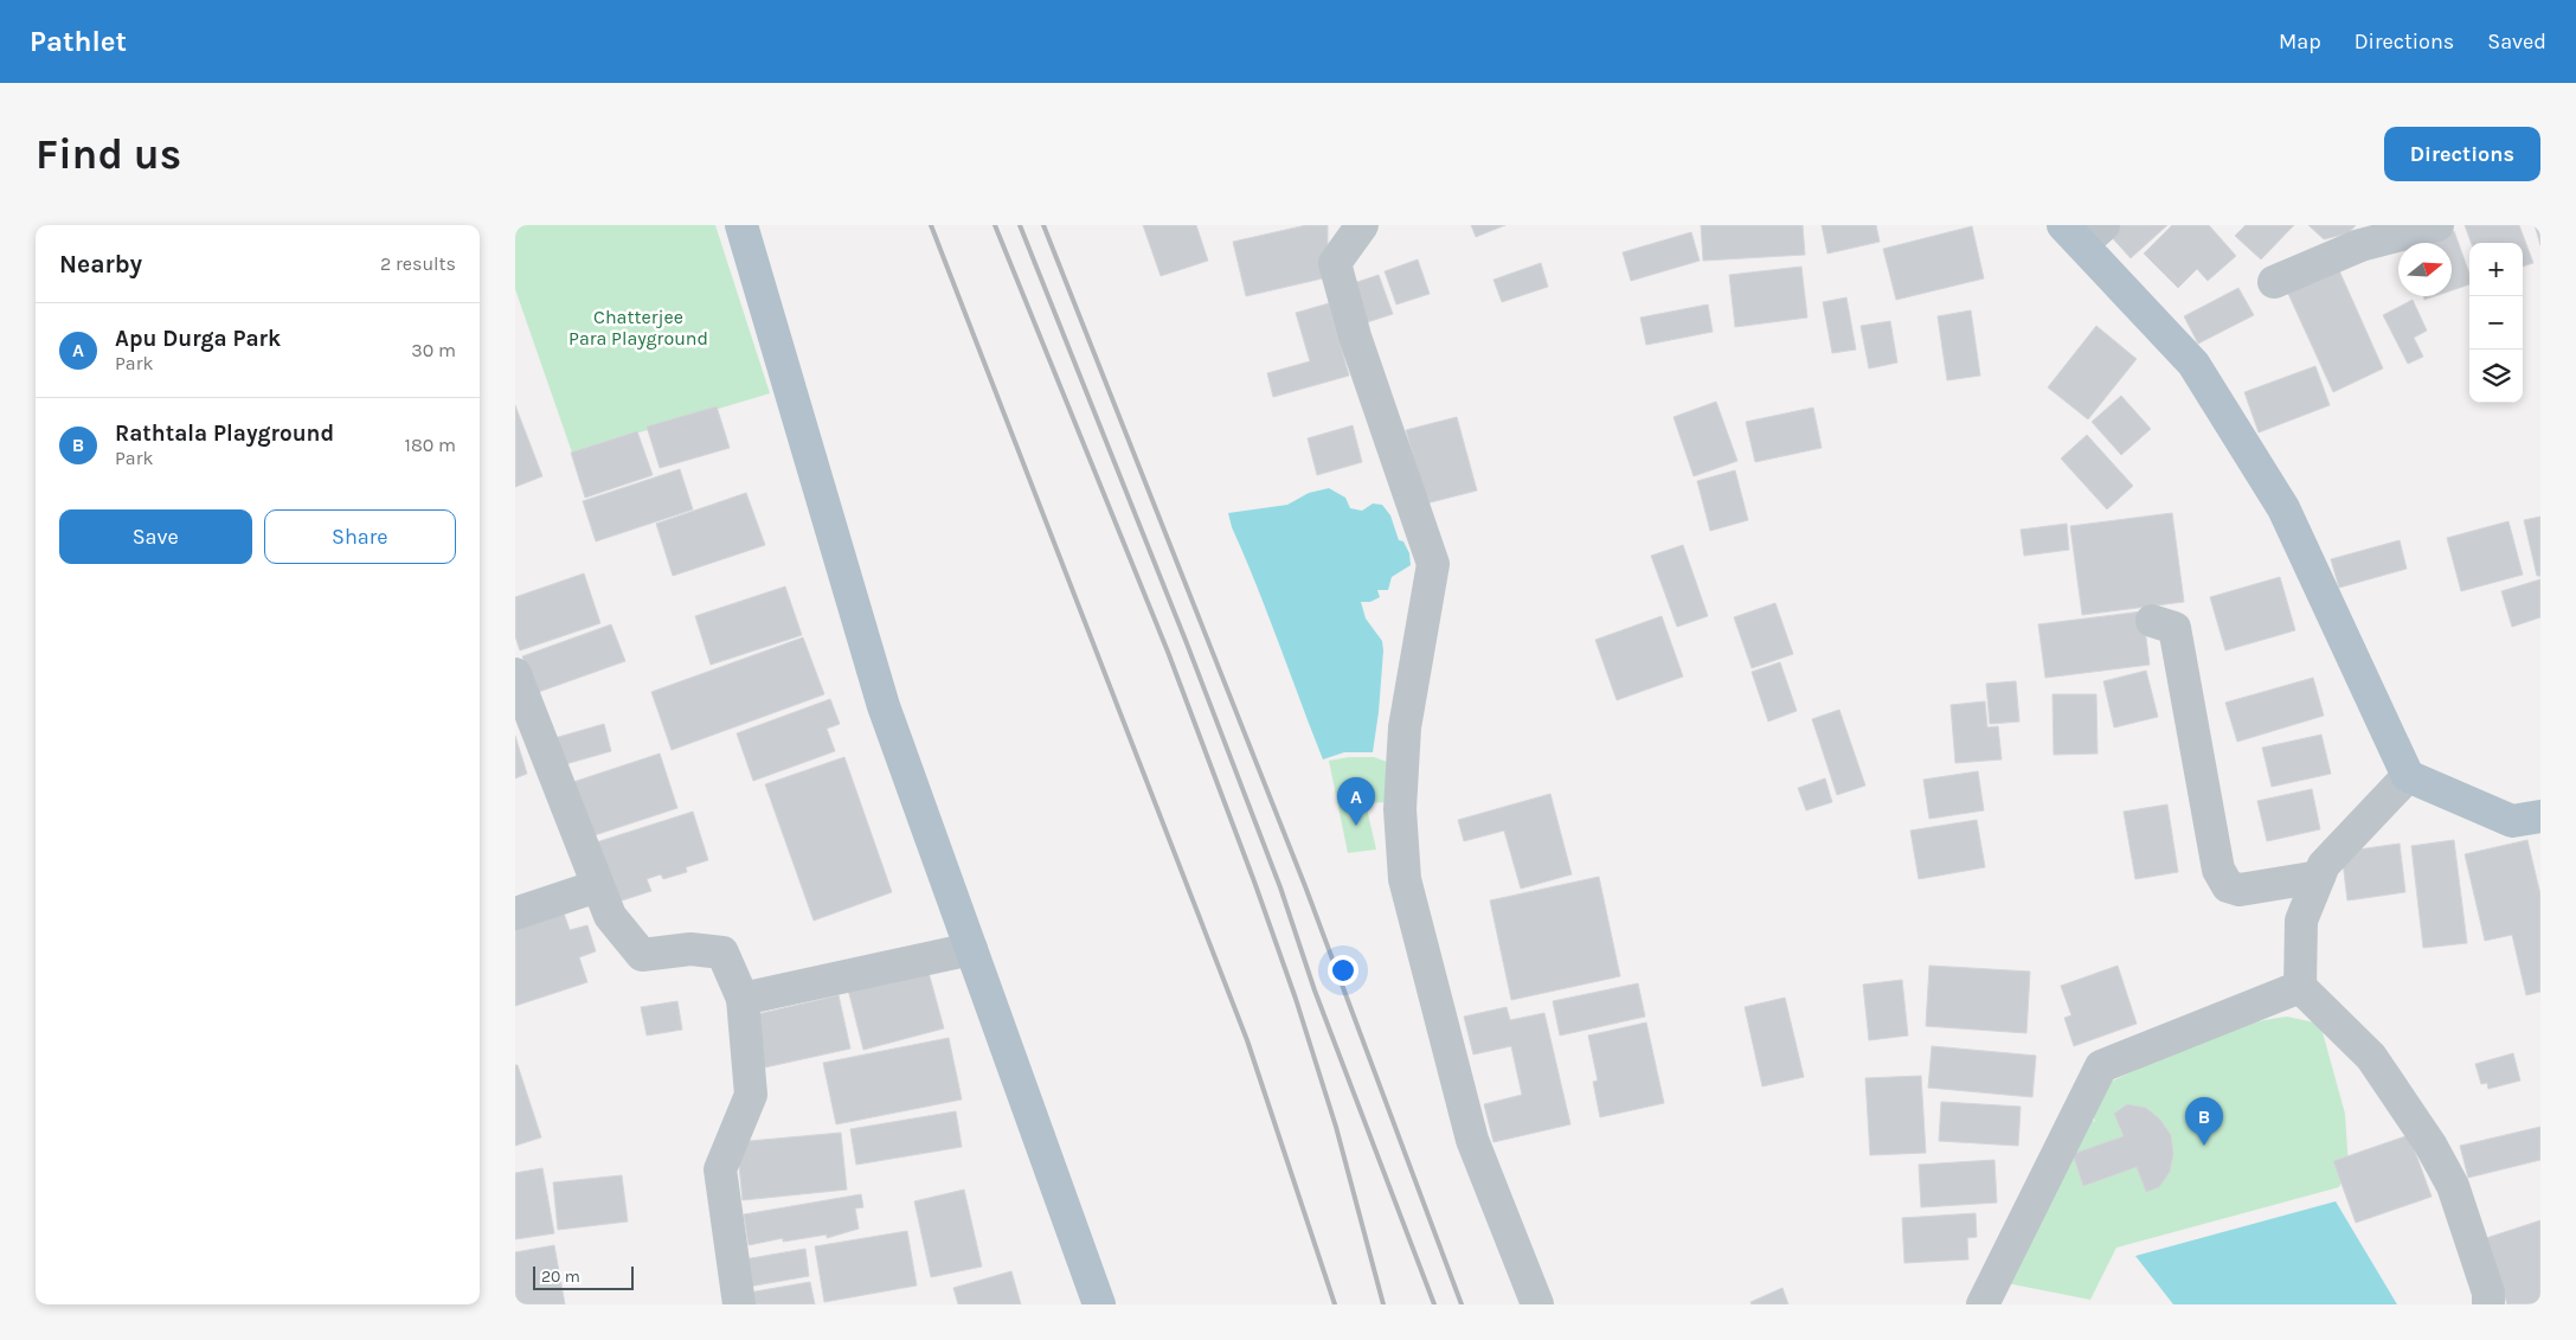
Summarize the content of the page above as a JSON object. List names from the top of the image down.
{
  "parks": ["Chatterjee Para Playground"],
  "scale_bar": "20 m",
  "north": "right",
  "page": {
    "header": "Pathlet",
    "nav": ["Map", "Directions", "Saved"],
    "buttons": [
      "Directions",
      ["Save", "Share"]
    ],
    "title": "Find us",
    "heading": ["Nearby", "2 results"],
    "map_buttons": ["+", "−"],
    "list": [
      {
        "mark": "A",
        "name": "Apu Durga Park",
        "note": "Park",
        "value": "30 m"
      },
      {
        "mark": "B",
        "name": "Rathtala Playground",
        "note": "Park",
        "value": "180 m"
      }
    ],
    "pins": ["A", "B"],
    "scale": "20 m"
  }
}
